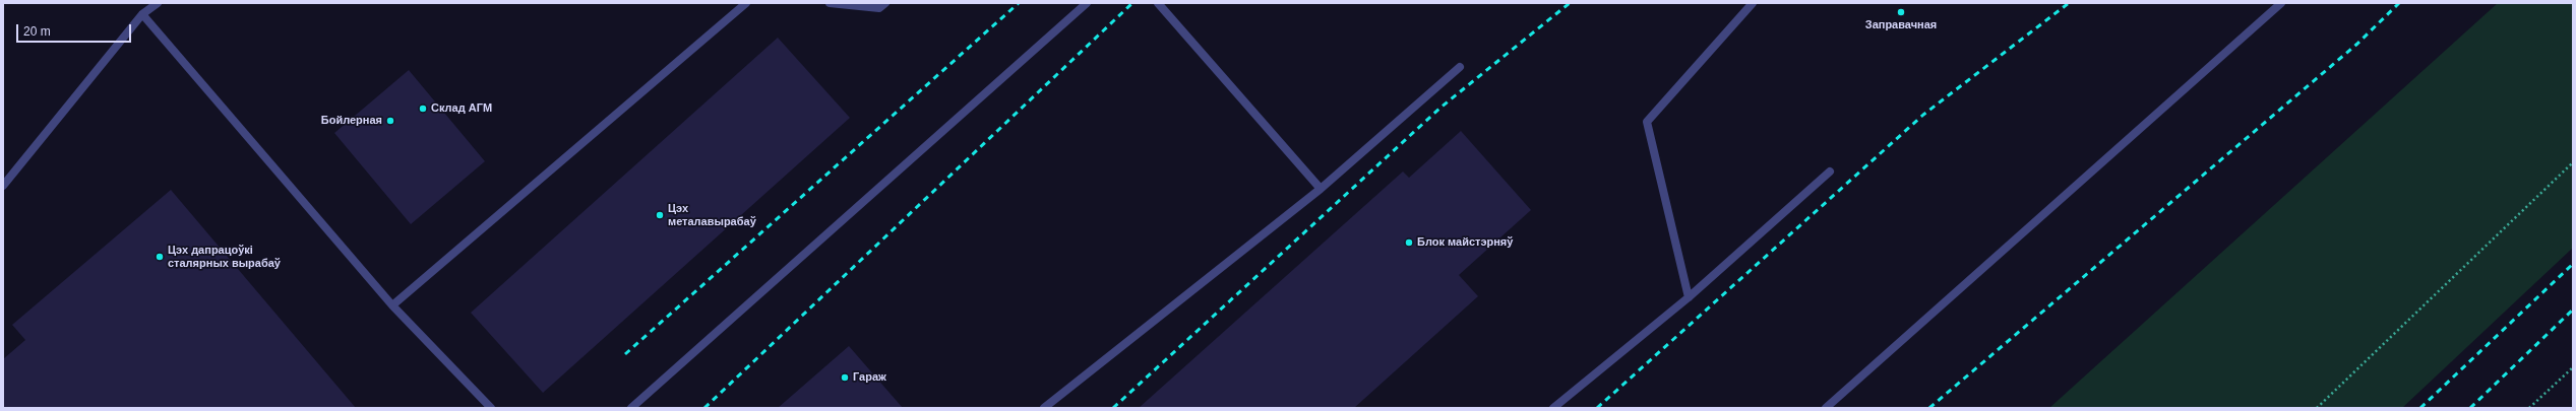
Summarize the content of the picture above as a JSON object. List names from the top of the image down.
{
  "places": [
    "Заправачная",
    "Склад АГМ",
    "Бойлерная",
    "Цэх металавырабаў",
    "Блок майстэрняў",
    "Цэх дапрацоўкі сталярных вырабаў",
    "Гараж"
  ],
  "scale_bar": "20 m"
}
